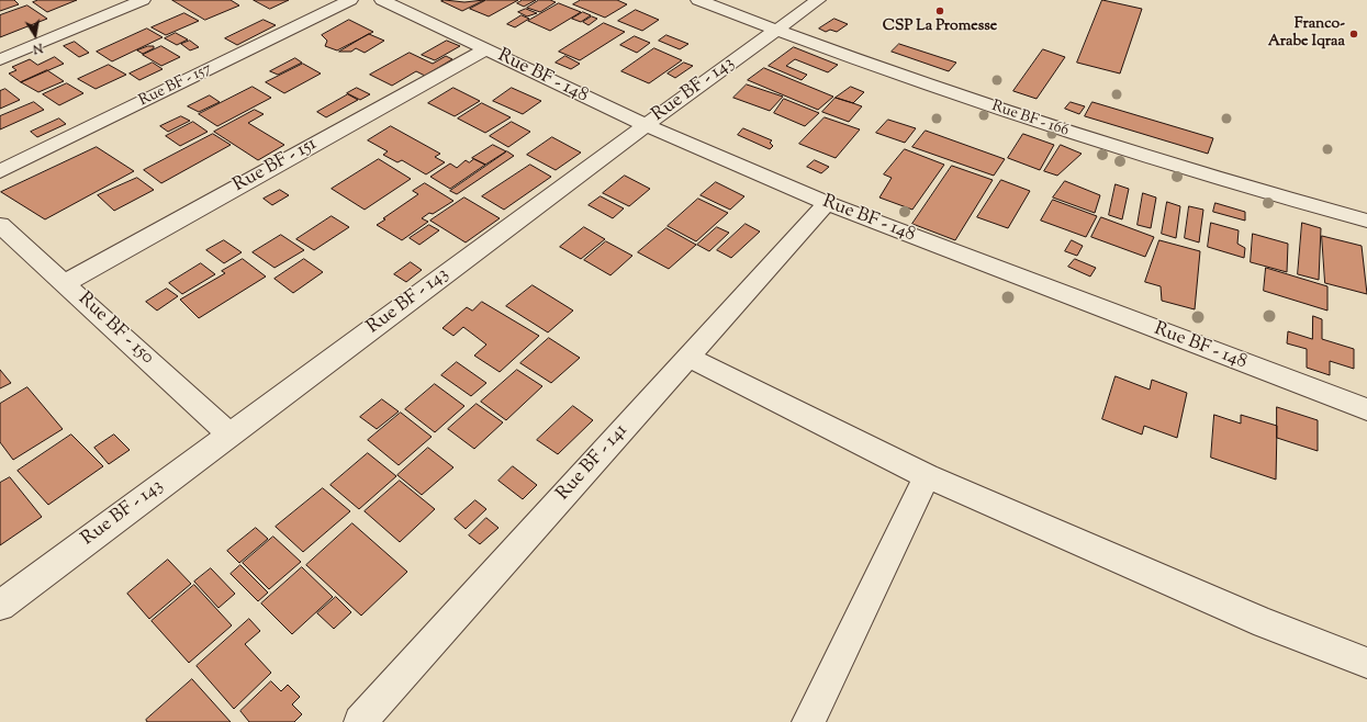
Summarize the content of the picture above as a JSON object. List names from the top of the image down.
{
  "streets": {
    "street": [
      "Rue BF - 148",
      "Rue BF - 157",
      "Rue BF - 143",
      "Rue BF - 166",
      "Rue BF - 151",
      "Rue BF - 150",
      "Rue BF - 141"
    ]
  },
  "crossings": [
    ["Rue BF - 148", "Rue BF - 143"],
    ["Rue BF - 148", "Rue BF - 151"],
    ["Rue BF - 148", "Rue BF - 141"],
    ["Rue BF - 143", "Rue BF - 166"],
    ["Rue BF - 143", "Rue BF - 150"],
    ["Rue BF - 151", "Rue BF - 150"]
  ],
  "places": ["CSP La Promesse", "Franco- Arabe Iqraa"],
  "north": "bottom"
}
